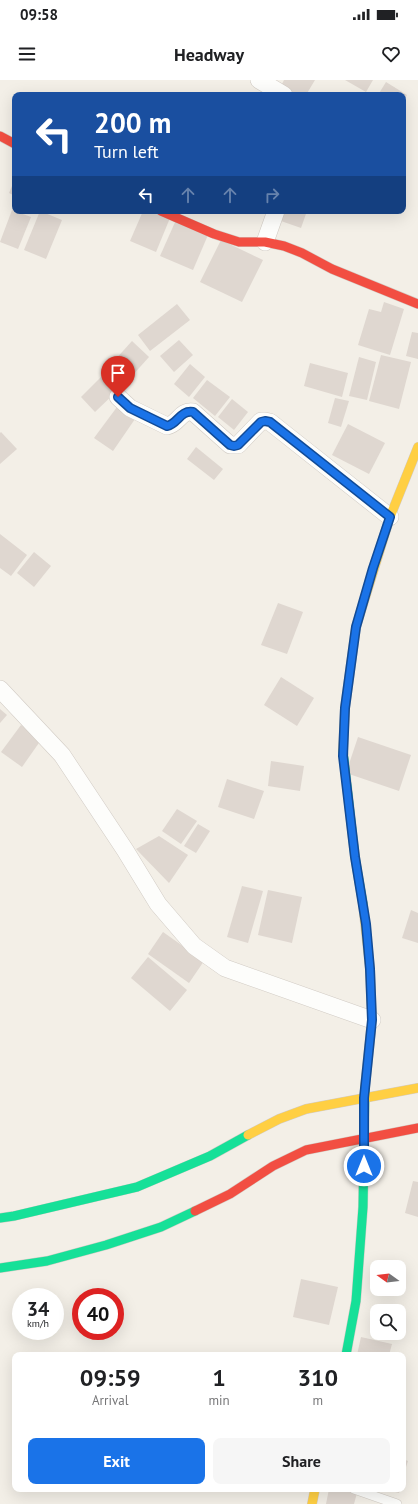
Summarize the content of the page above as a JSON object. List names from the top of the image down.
{
  "north": "left",
  "page": {
    "status": "09:58",
    "header": "Headway",
    "turn": ["200 m", "Turn left"],
    "speed": "34 km/h",
    "limit": "40",
    "eta": [
      "09:59",
      "Arrival",
      "1",
      "min",
      "310",
      "m"
    ],
    "buttons": ["Exit", "Share"]
  }
}
